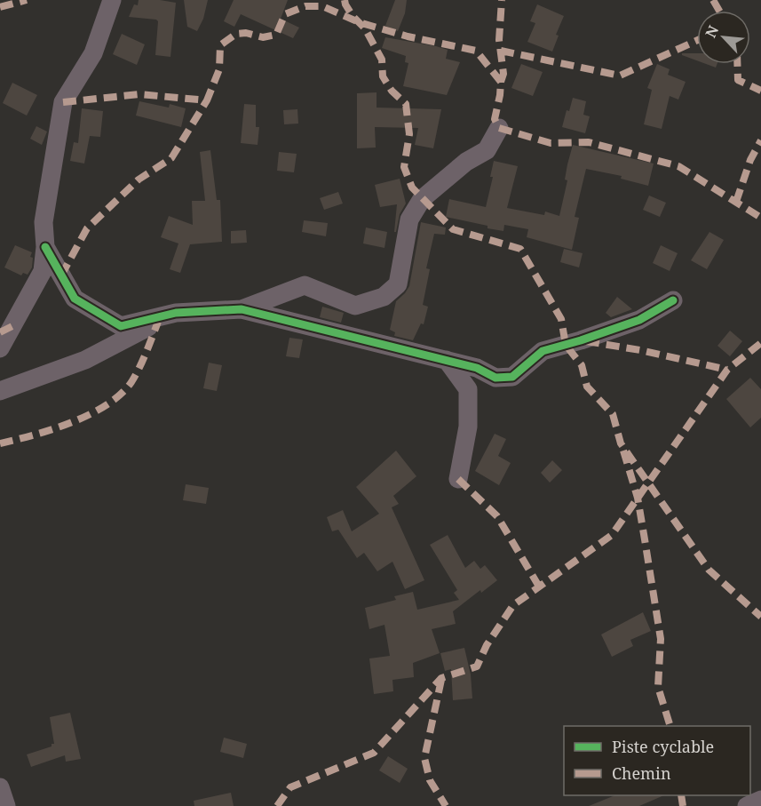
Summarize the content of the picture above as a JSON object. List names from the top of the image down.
{
  "legend": ["Piste cyclable", "Chemin"],
  "north": "top left"
}
